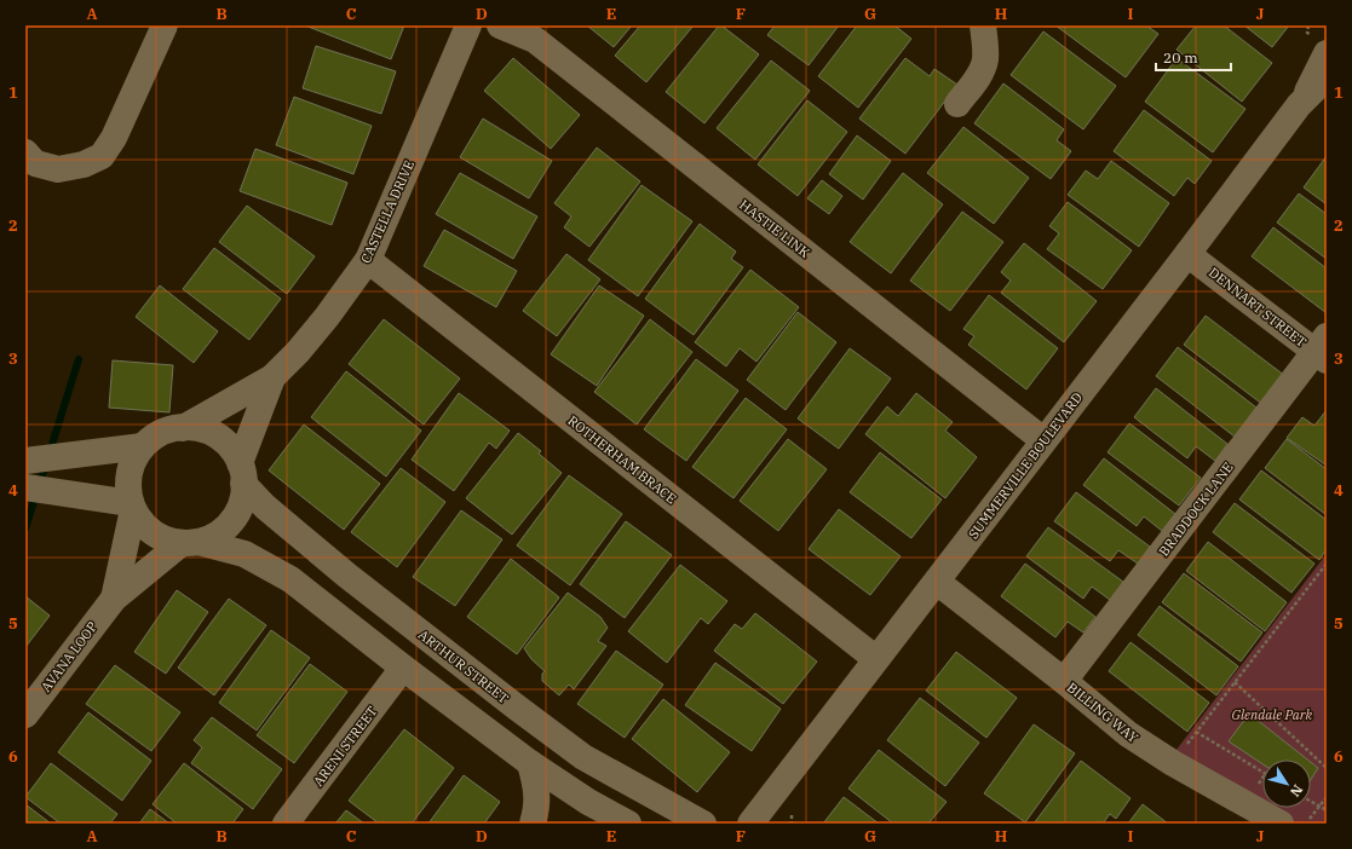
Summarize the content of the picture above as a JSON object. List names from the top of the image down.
{
  "streets": {
    "street": [
      "CASTELLA DRIVE",
      "HASTIE LINK",
      "DENNART STREET",
      "ROTHERHAM BRACE",
      "SUMMERVILLE BOULEVARD",
      "BRADDOCK LANE",
      "AVANA LOOP",
      "ARTHUR STREET",
      "BILLING WAY",
      "ARENI STREET"
    ]
  },
  "crossings": [
    ["CASTELLA DRIVE", "ROTHERHAM BRACE"],
    ["CASTELLA DRIVE", "AVANA LOOP"],
    ["CASTELLA DRIVE", "ARTHUR STREET"],
    ["HASTIE LINK", "SUMMERVILLE BOULEVARD"],
    ["DENNART STREET", "SUMMERVILLE BOULEVARD"],
    ["DENNART STREET", "BRADDOCK LANE"],
    ["ROTHERHAM BRACE", "SUMMERVILLE BOULEVARD"],
    ["SUMMERVILLE BOULEVARD", "BILLING WAY"],
    ["BRADDOCK LANE", "BILLING WAY"],
    ["AVANA LOOP", "ARTHUR STREET"]
  ],
  "parks": ["Glendale Park"],
  "scale_bar": "20 m",
  "north": "bottom right",
  "grid": {
    "columns": [
      "A",
      "B",
      "C",
      "D",
      "E",
      "F",
      "G",
      "H",
      "I",
      "J"
    ],
    "rows": [
      "1",
      "2",
      "3",
      "4",
      "5",
      "6"
    ]
  }
}
